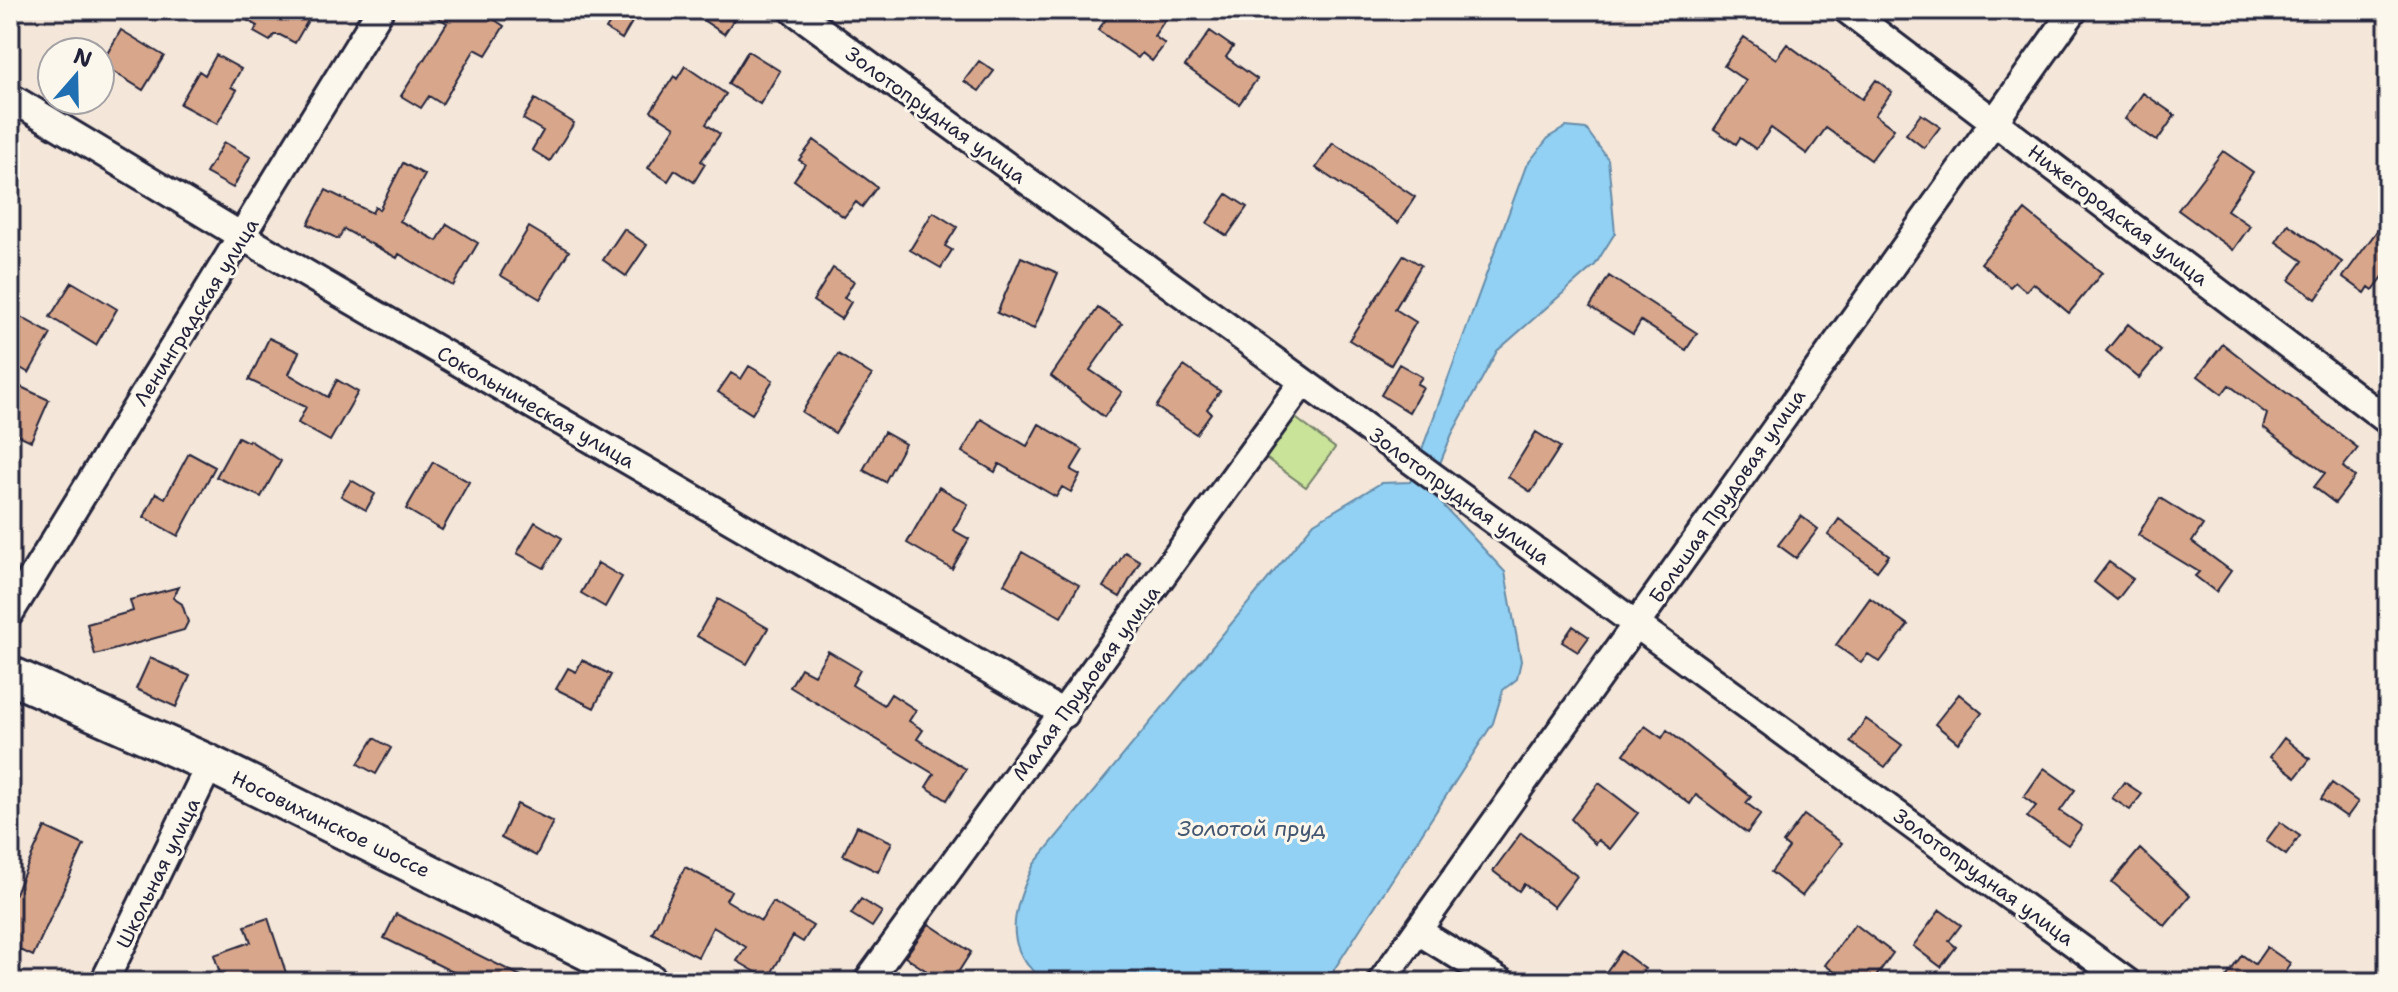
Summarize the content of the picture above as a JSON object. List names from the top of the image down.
{
  "streets": {
    "main road": ["Носовихинское шоссе"],
    "street": [
      "Золотопрудная улица",
      "Нижегородская улица",
      "Ленинградская улица",
      "Сокольническая улица",
      "Большая Прудовая улица",
      "Малая Прудовая улица",
      "Школьная улица"
    ]
  },
  "crossings": [
    ["Золотопрудная улица", "Большая Прудовая улица"],
    ["Золотопрудная улица", "Малая Прудовая улица"],
    ["Нижегородская улица", "Большая Прудовая улица"],
    ["Ленинградская улица", "Сокольническая улица"],
    ["Сокольническая улица", "Малая Прудовая улица"],
    ["Носовихинское шоссе", "Школьная улица"]
  ],
  "water": ["Золотой пруд"],
  "north": "top"
}
